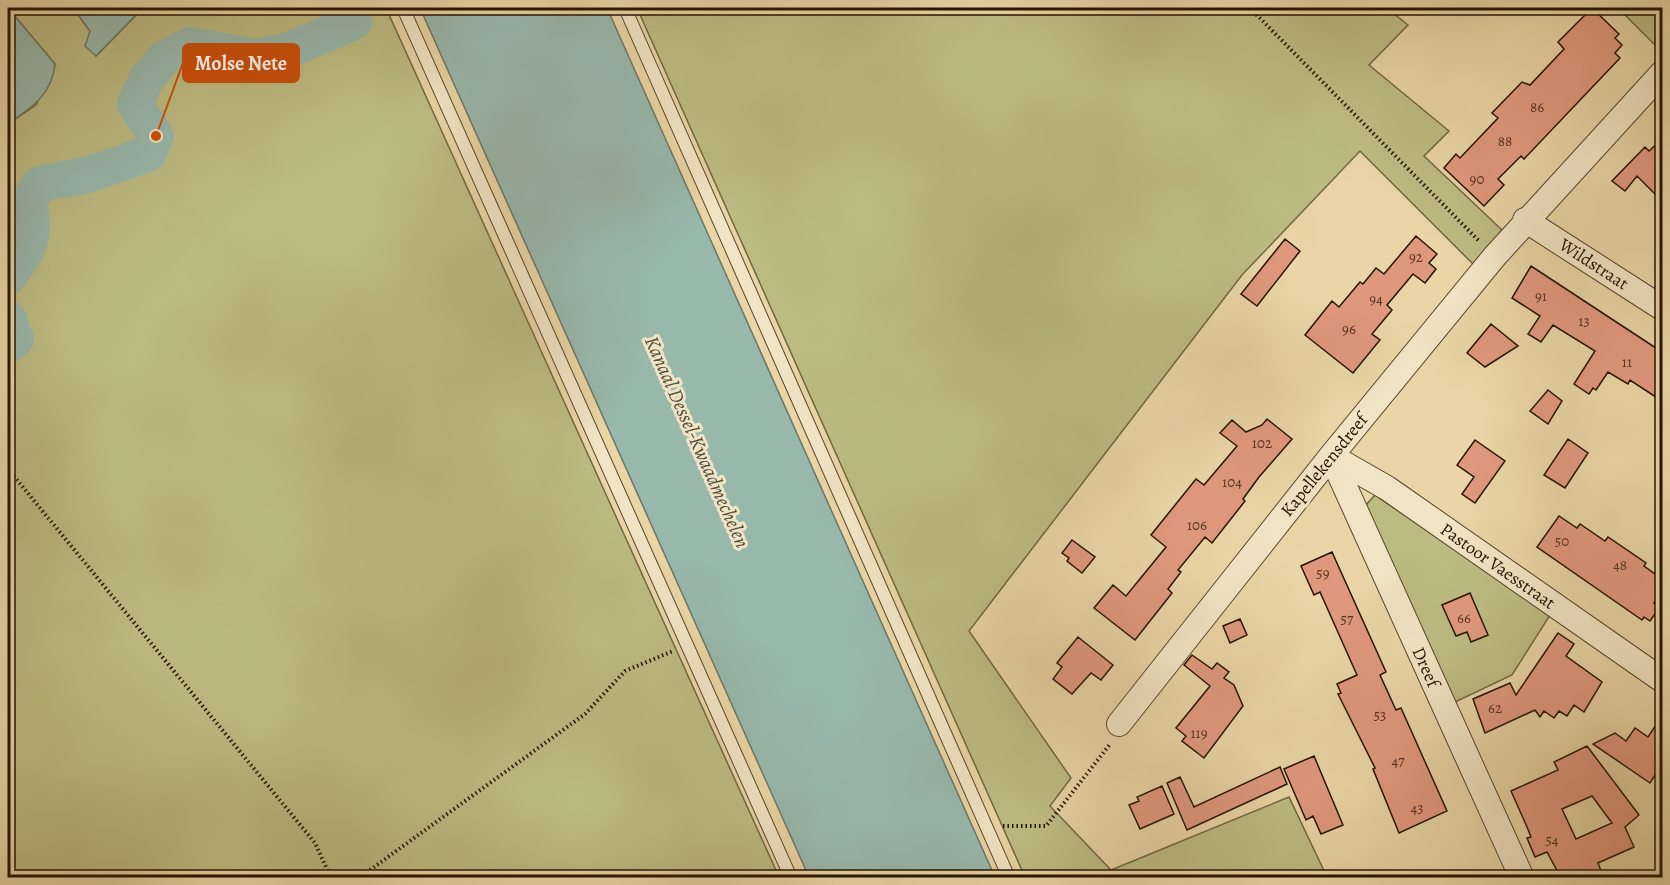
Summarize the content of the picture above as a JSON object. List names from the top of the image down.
{
  "streets": {
    "street": [
      "Wildstraat",
      "Kapellekensdreef",
      "Pastoor Vaesstraat",
      "Dreef"
    ]
  },
  "crossings": [
    ["Wildstraat", "Kapellekensdreef"],
    ["Kapellekensdreef", "Pastoor Vaesstraat"],
    ["Kapellekensdreef", "Dreef"],
    ["Pastoor Vaesstraat", "Dreef"]
  ],
  "water": ["Kanaal Dessel-Kwaadmechelen"],
  "places": ["Molse Nete"],
  "house_numbers": [
    "86",
    "88",
    "90",
    "92",
    "91",
    "94",
    "13",
    "96",
    "11",
    "102",
    "104",
    "106",
    "50",
    "48",
    "59",
    "66",
    "57",
    "62",
    "53",
    "119",
    "47",
    "43",
    "54"
  ]
}
